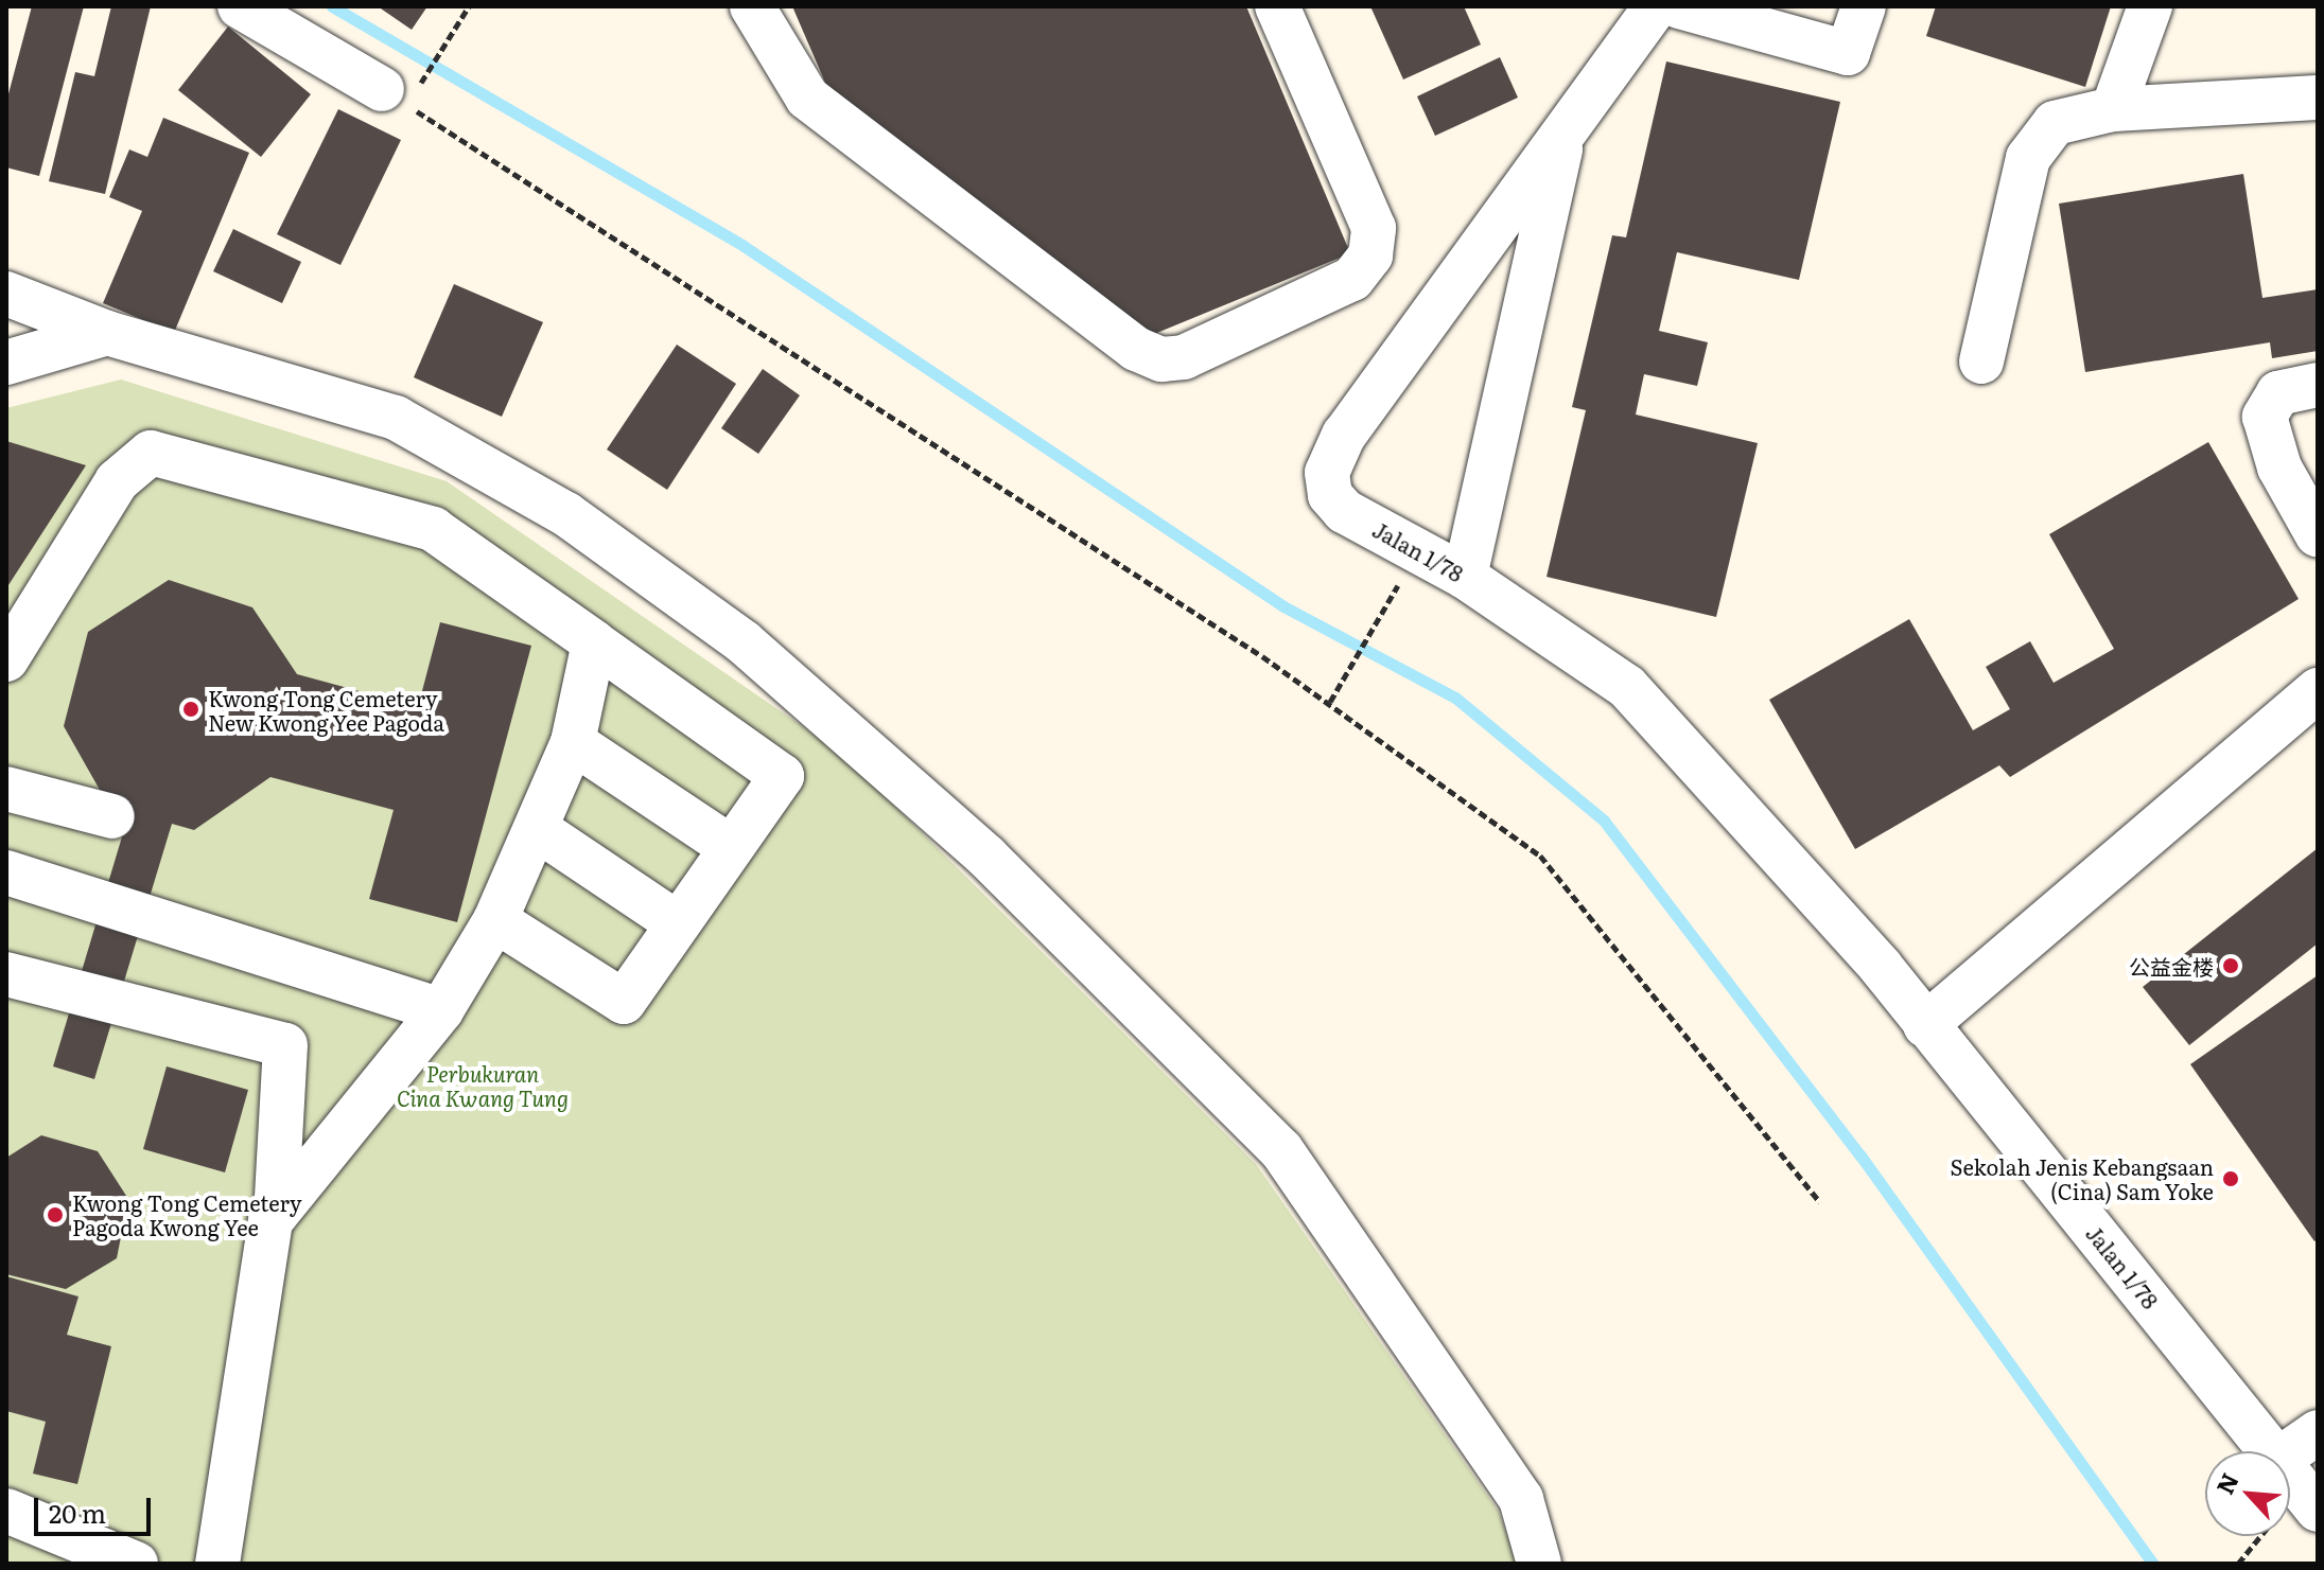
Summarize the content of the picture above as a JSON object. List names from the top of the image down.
{
  "streets": {
    "street": ["Jalan 1/78"]
  },
  "parks": ["Perbukuran Cina Kwang Tung"],
  "places": [
    "Kwong Tong Cemetery New Kwong Yee Pagoda",
    "公益金楼",
    "Sekolah Jenis Kebangsaan (Cina) Sam Yoke",
    "Kwong Tong Cemetery Pagoda Kwong Yee"
  ],
  "scale_bar": "20 m",
  "north": "top left"
}
